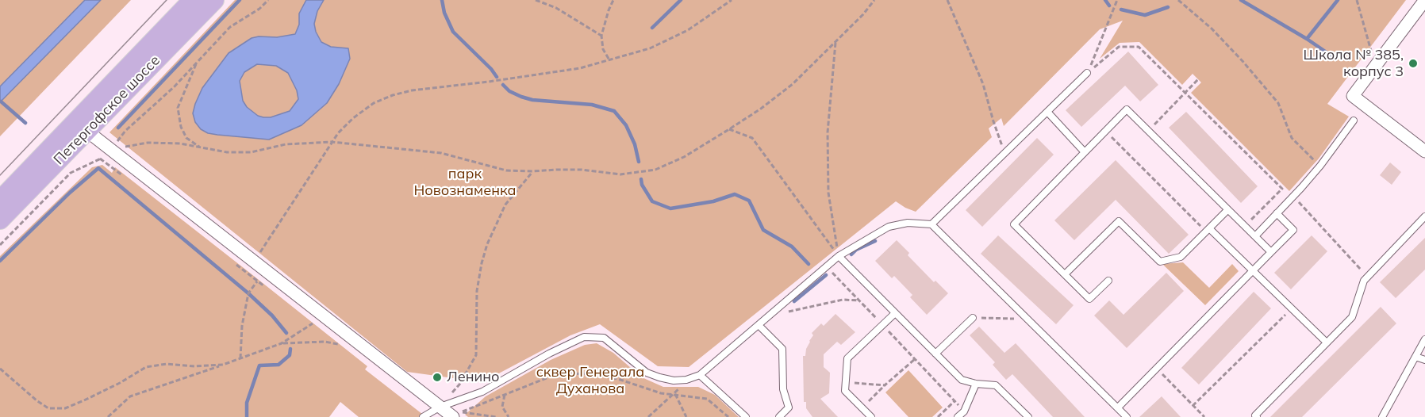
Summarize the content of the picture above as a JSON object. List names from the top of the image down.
{
  "streets": {
    "main road": ["Петергофское шоссе"]
  },
  "parks": ["парк Новознаменка", "сквер Генерала Духанова"],
  "places": ["Школа № 385, корпус 3", "Ленино"]
}
